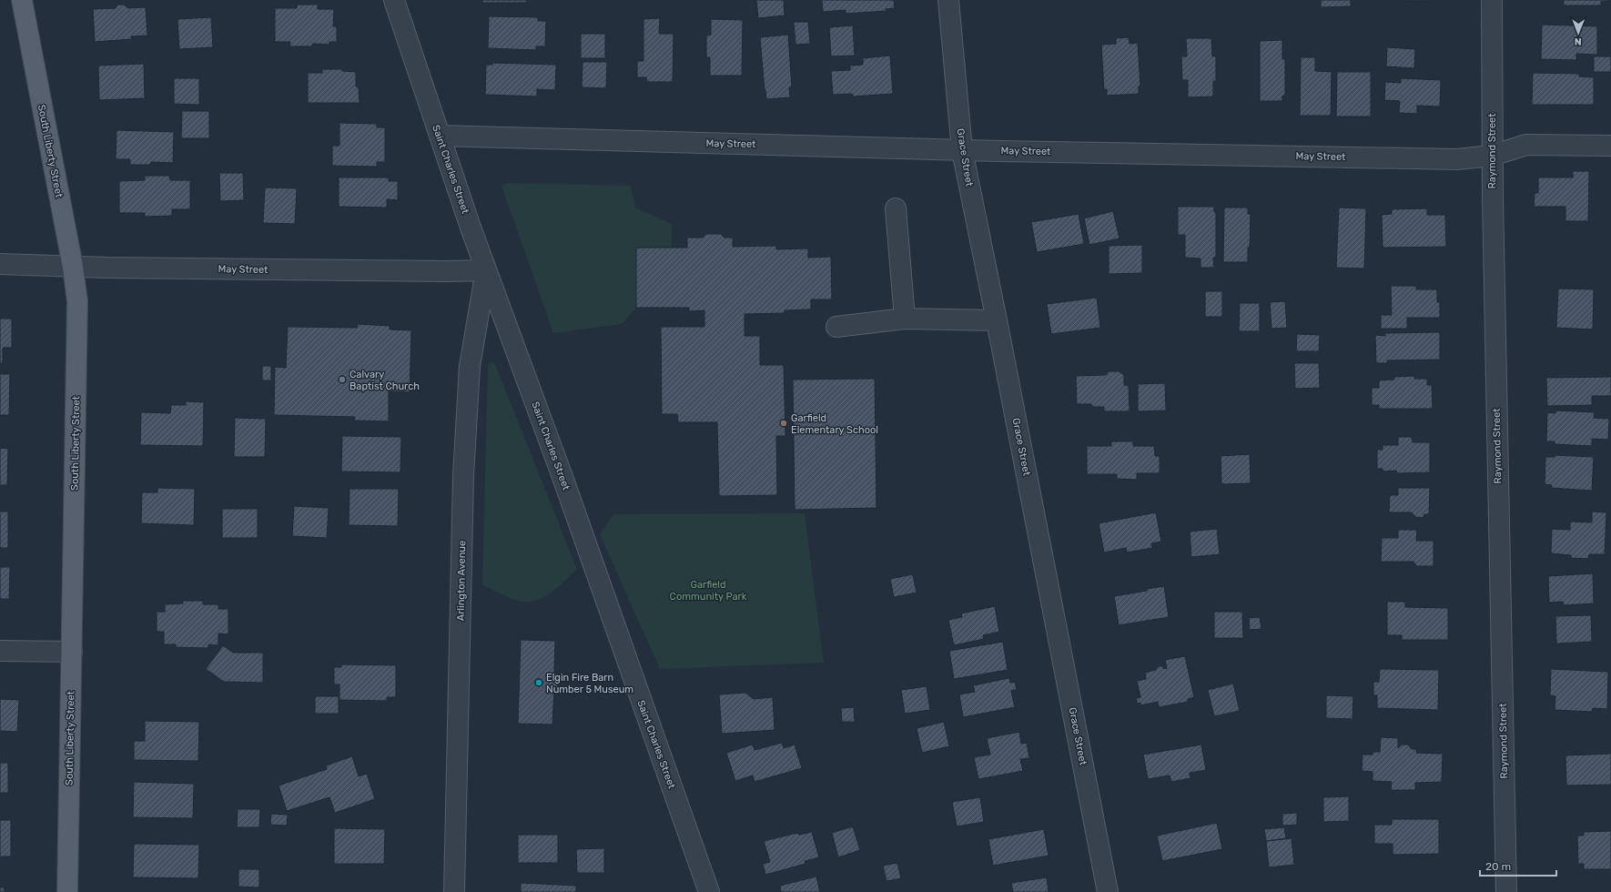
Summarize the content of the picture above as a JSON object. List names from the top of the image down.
{
  "streets": {
    "main road": ["South Liberty Street"],
    "street": [
      "May Street",
      "Raymond Street",
      "Grace Street",
      "Saint Charles Street",
      "Arlington Avenue"
    ]
  },
  "crossings": [
    ["May Street", "South Liberty Street"],
    ["May Street", "Raymond Street"],
    ["May Street", "Grace Street"],
    ["May Street", "Saint Charles Street"],
    ["May Street", "Arlington Avenue"],
    ["Saint Charles Street", "Arlington Avenue"]
  ],
  "parks": ["Garfield Community Park"],
  "places": ["Calvary Baptist Church", "Garfield Elementary School", "Elgin Fire Barn Number 5 Museum"],
  "scale_bar": "20 m",
  "north": "bottom"
}
